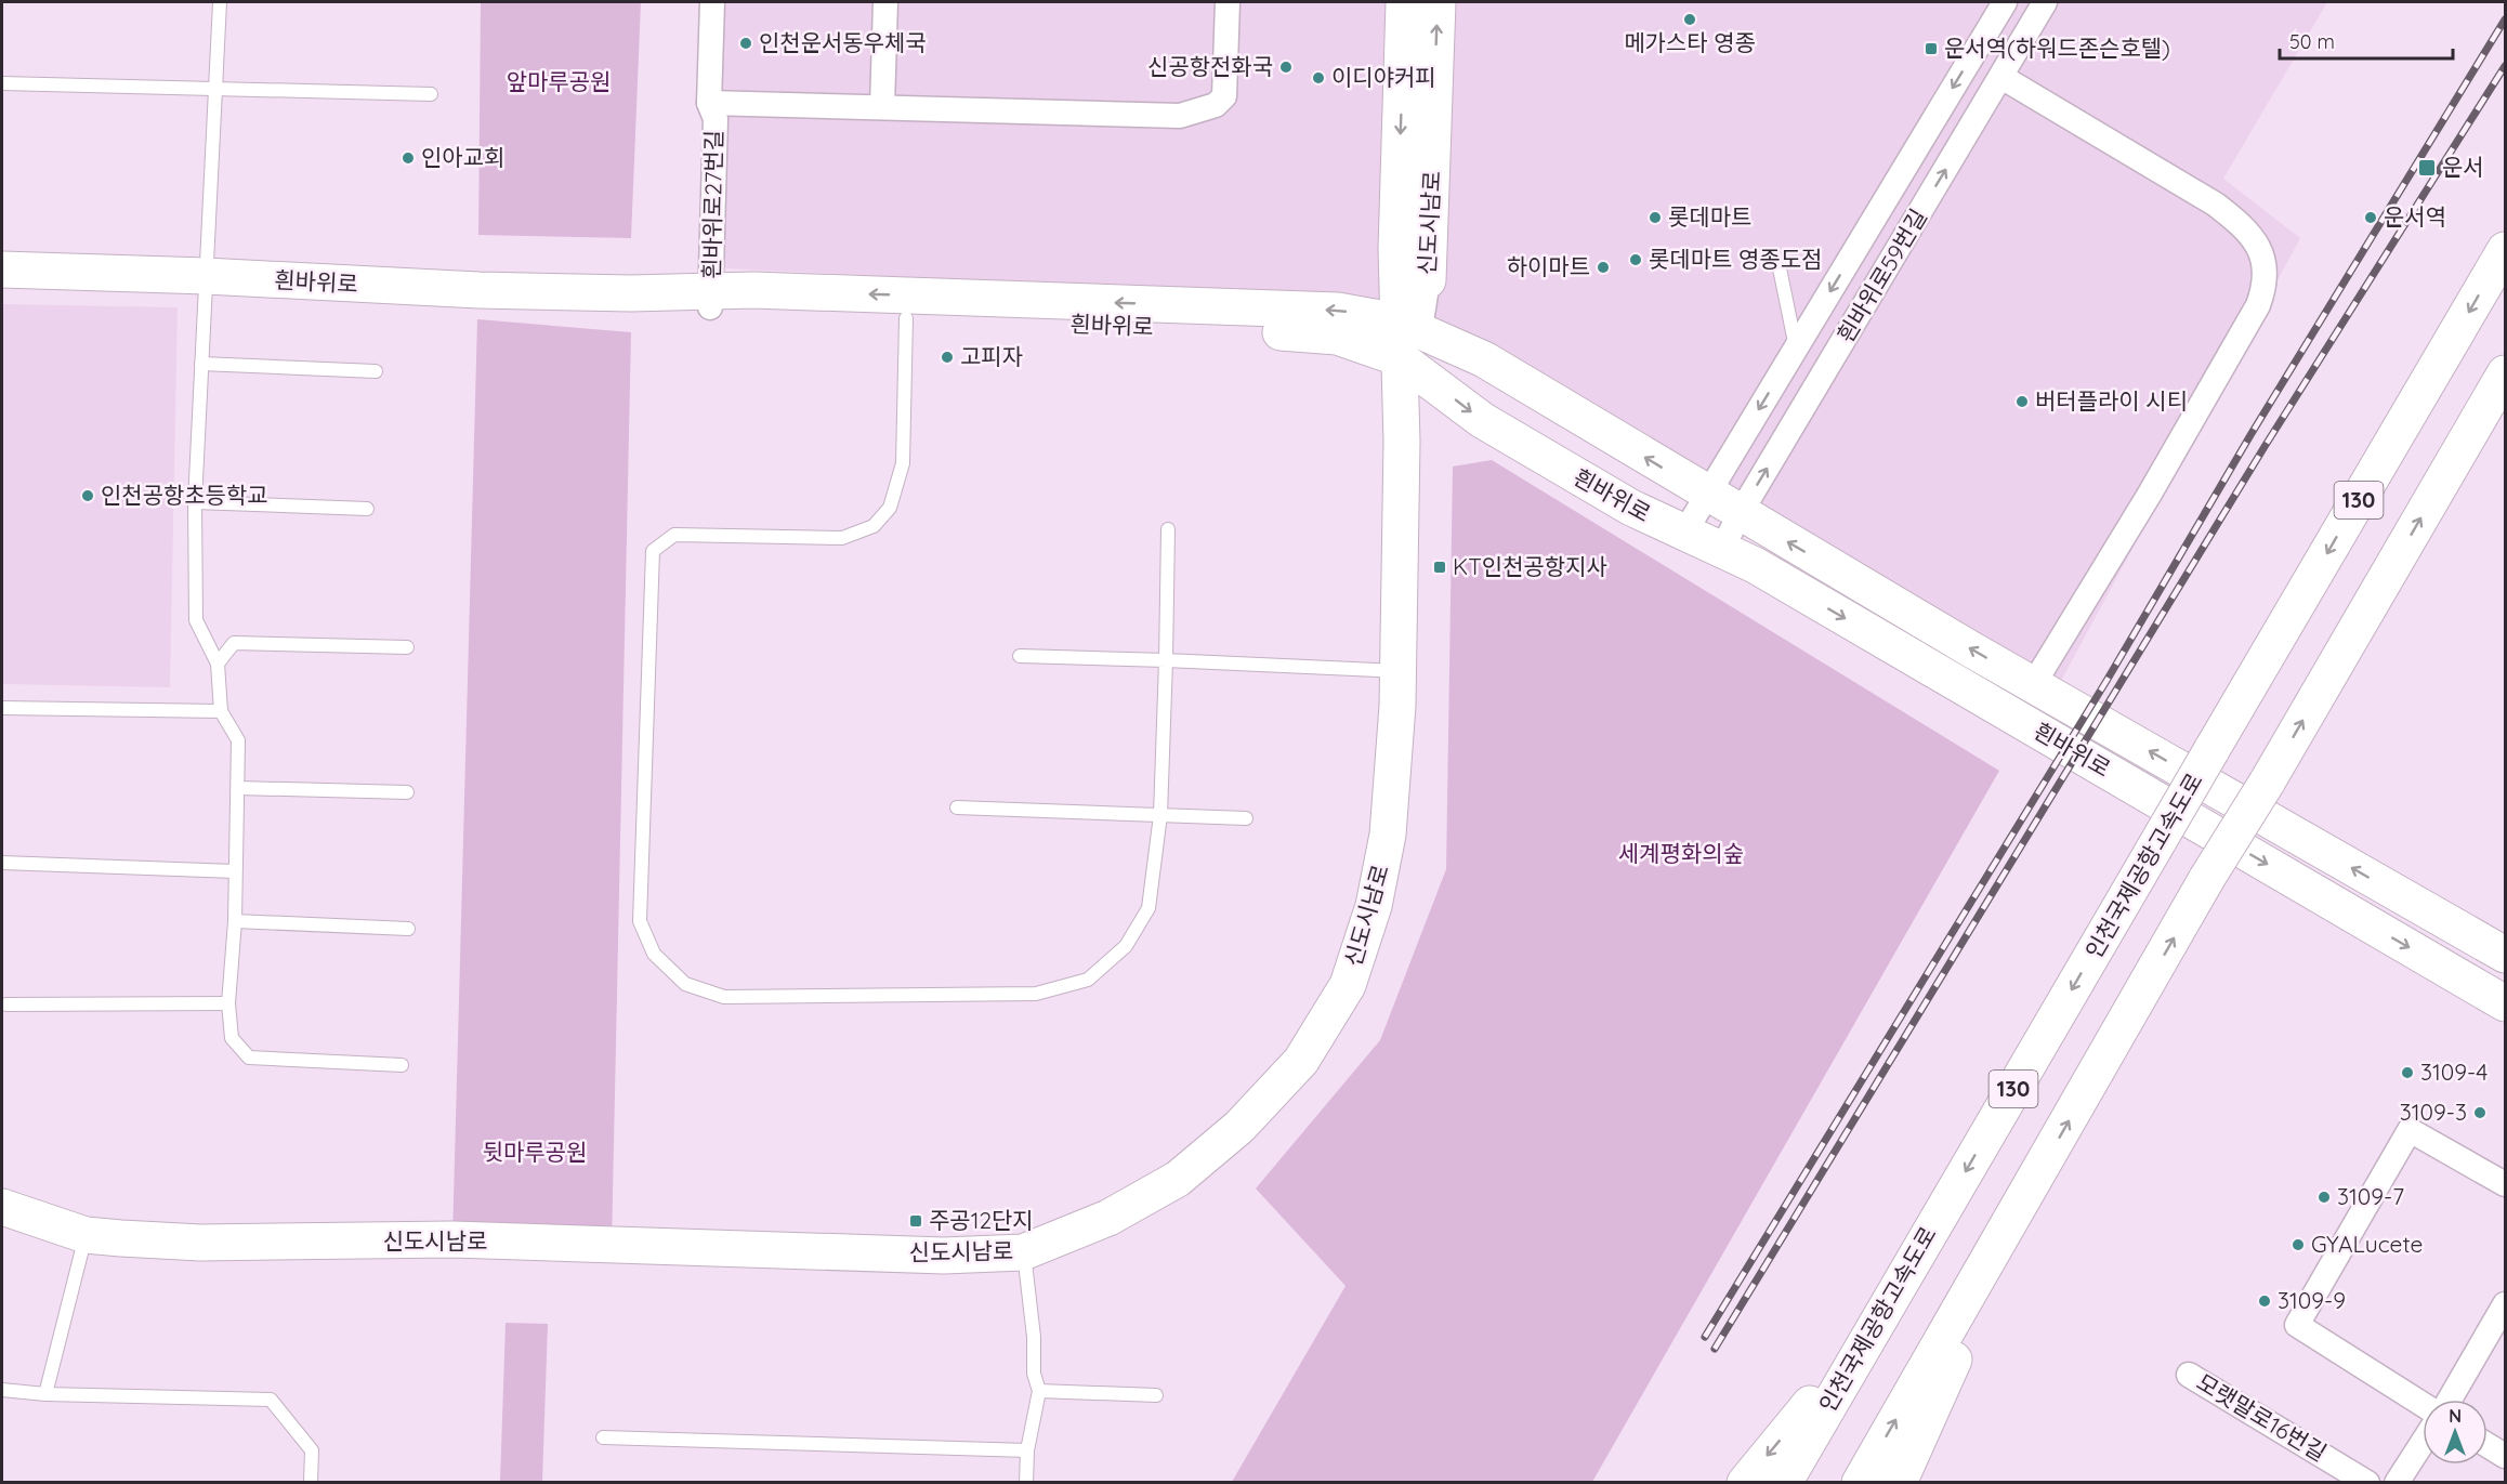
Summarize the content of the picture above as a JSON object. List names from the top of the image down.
{
  "streets": {
    "main road": [
      "신도시남로",
      "흰바위로",
      "130",
      "인천국제공항고속도로"
    ],
    "street": ["흰바위로27번길", "흰바위로59번길", "모랫말로16번길"]
  },
  "crossings": [
    ["흰바위로27번길", "흰바위로"],
    ["신도시남로", "흰바위로"],
    ["흰바위로59번길", "흰바위로"]
  ],
  "parks": ["앞마루공원", "세계평화의숲", "뒷마루공원"],
  "places": {
    "other": [
      "메가스타 영종",
      "인천운서동우체국",
      "신공항전화국",
      "이디야커피",
      "인아교회",
      "롯데마트",
      "운서역",
      "롯데마트 영종도점",
      "하이마트",
      "고피자",
      "버터플라이 시티",
      "인천공항초등학교",
      "3109-4",
      "3109-3",
      "3109-7",
      "GYALucete",
      "3109-9"
    ],
    "transit": [
      "운서역(하워드존슨호텔)",
      "운서",
      "KT인천공항지사",
      "주공12단지"
    ]
  },
  "scale_bar": "50 m",
  "north": "top"
}
